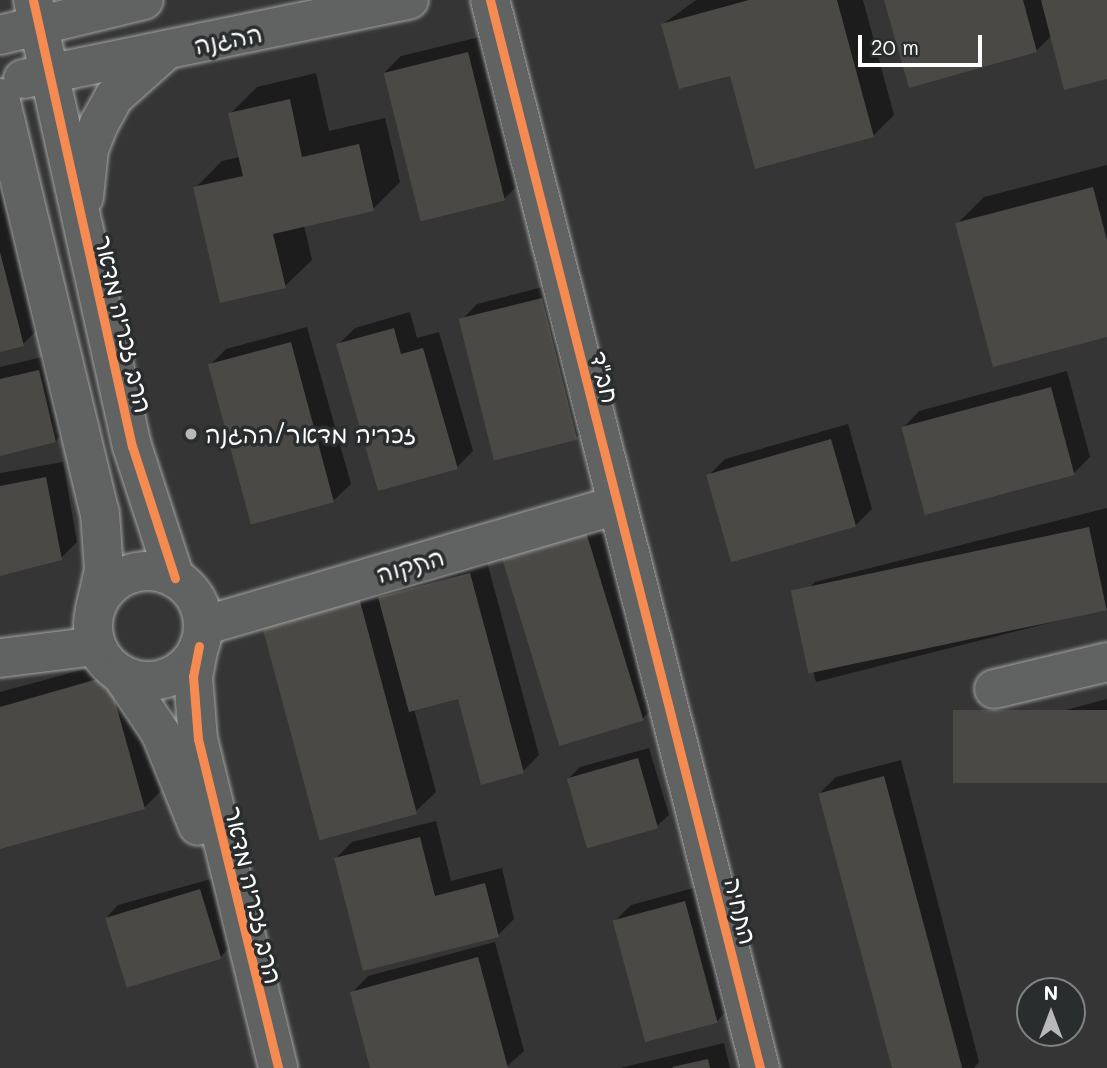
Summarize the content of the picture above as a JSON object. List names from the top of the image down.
{
  "streets": {
    "street": [
      "ההגנה",
      "הרב זכריה מדאר",
      "חב\"ד",
      "התקוה",
      "התחיה"
    ]
  },
  "crossings": [
    ["ההגנה", "הרב זכריה מדאר"],
    ["הרב זכריה מדאר", "התקוה"],
    ["חב\"ד", "התקוה"],
    ["חב\"ד", "התחיה"]
  ],
  "places": ["זכריה מדאר/ההגנה"],
  "scale_bar": "20 m",
  "north": "top"
}
